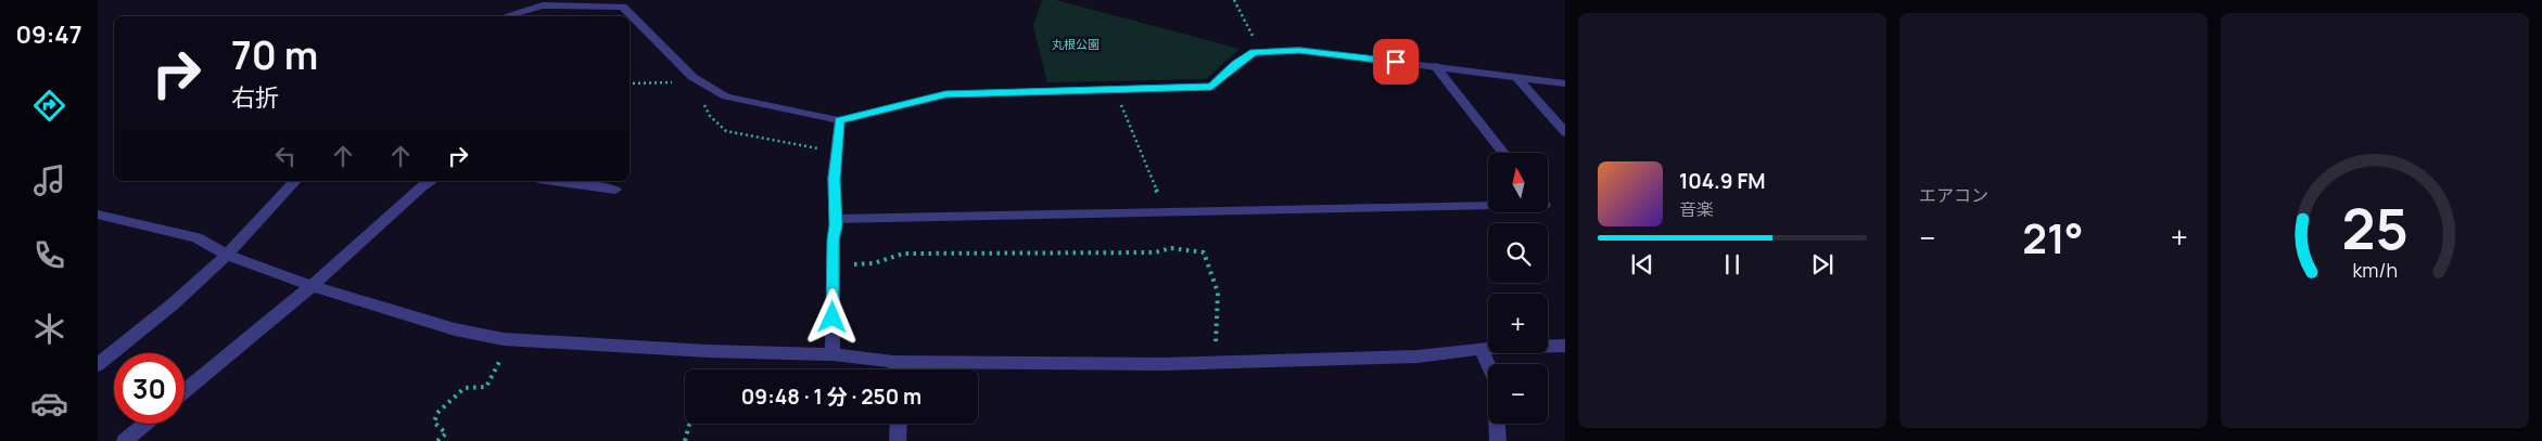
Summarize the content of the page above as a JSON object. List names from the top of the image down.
{
  "parks": ["丸根公園"],
  "north": "top",
  "page": {
    "tabs": "09:47",
    "tile": "エアコン",
    "turn": ["70 m", "右折"],
    "map_buttons": ["+", "−"],
    "song": ["104.9 FM", "音楽"],
    "heat": ["−", "21°", "+"],
    "limit": "30",
    "trip": "09:48 · 1 分 · 250 m",
    "gauge": ["25", "km/h"]
  }
}
